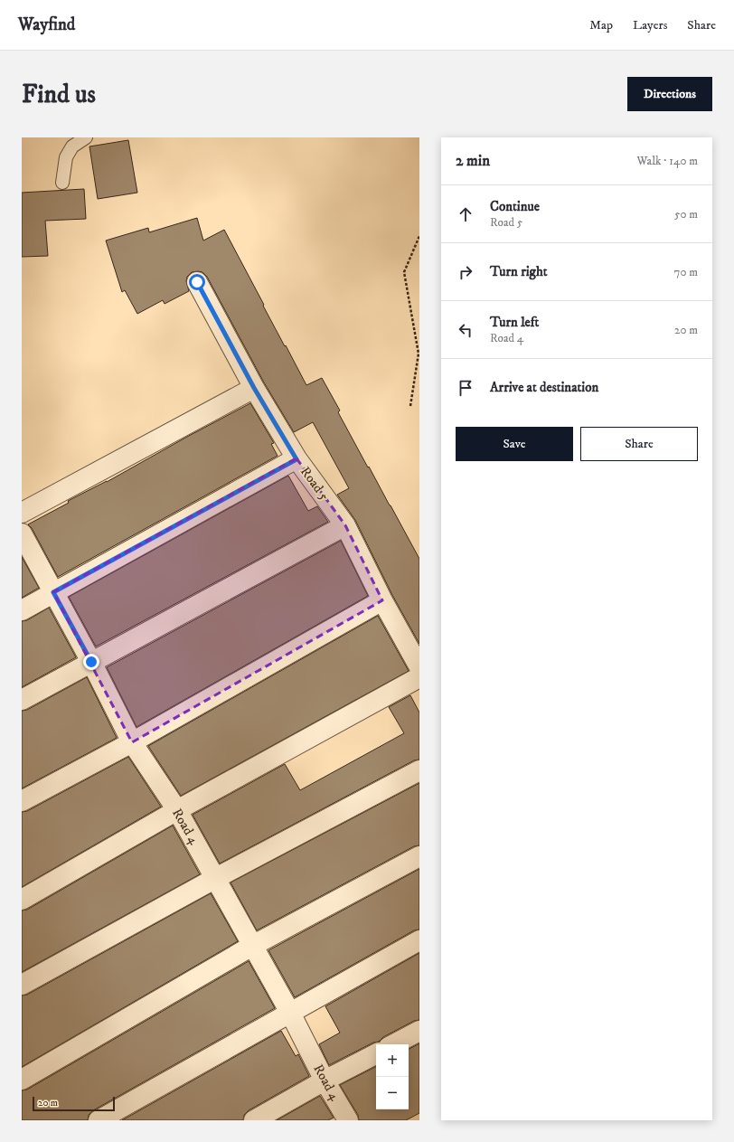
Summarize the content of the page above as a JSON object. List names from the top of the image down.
{
  "streets": {
    "street": ["Road 5", "Road 4"]
  },
  "scale_bar": "20 m",
  "page": {
    "header": "Wayfind",
    "nav": ["Map", "Layers", "Share"],
    "buttons": [
      "Directions",
      ["Save", "Share"]
    ],
    "title": "Find us",
    "heading": ["2 min", "Walk · 140 m"],
    "list": [
      ["Continue", "Road 5", "50 m"],
      ["Turn right", "70 m"],
      ["Turn left", "Road 4", "20 m"],
      "Arrive at destination"
    ],
    "map_buttons": ["+", "−"],
    "scale": "20 m"
  }
}
